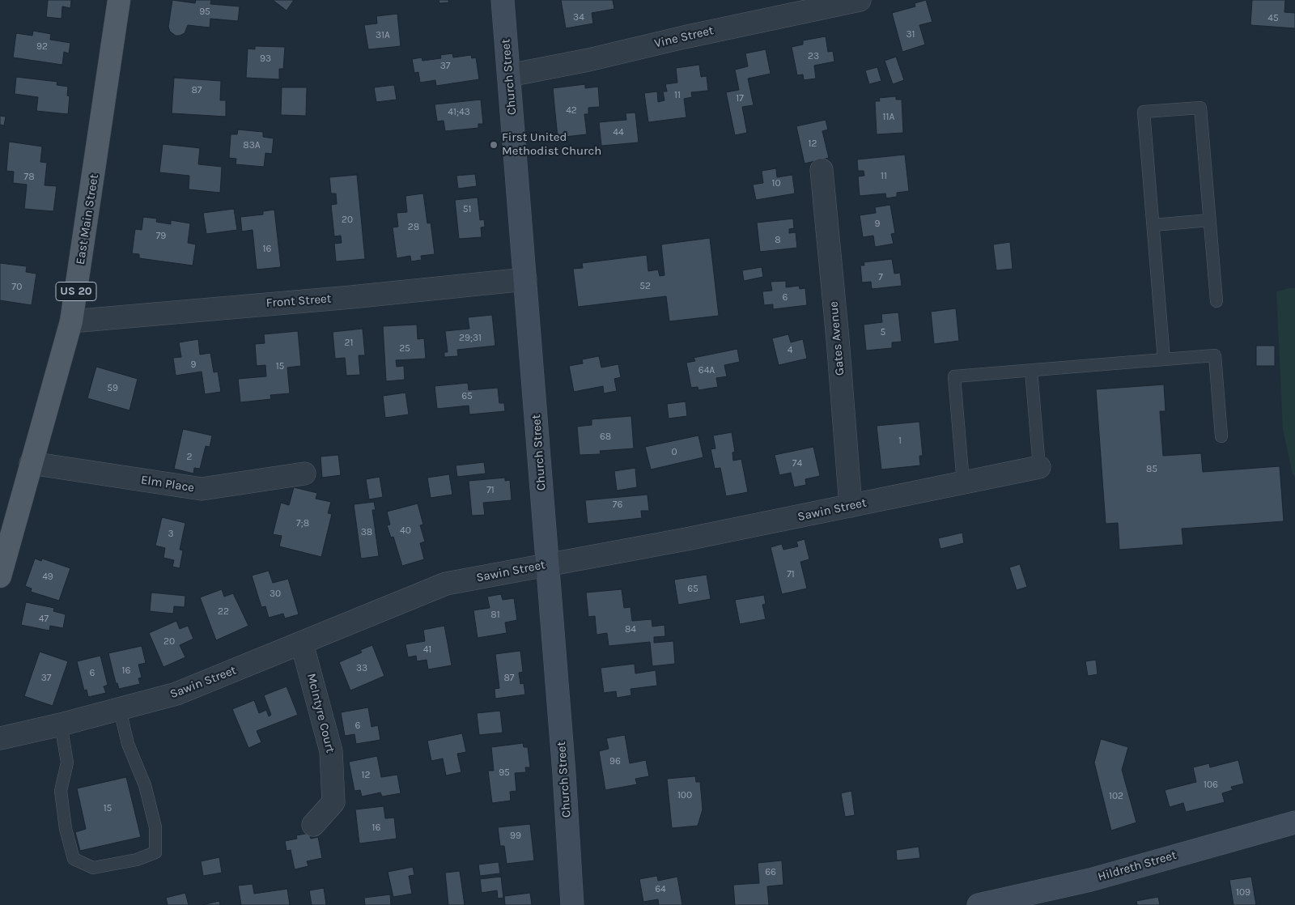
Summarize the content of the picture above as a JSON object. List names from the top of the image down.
{
  "streets": {
    "main road": ["East Main Street", "US 20"],
    "street": [
      "Vine Street",
      "Church Street",
      "Front Street",
      "Gates Avenue",
      "Elm Place",
      "Sawin Street",
      "McIntyre Court",
      "Hildreth Street"
    ]
  },
  "crossings": [
    ["Vine Street", "Church Street"],
    ["Church Street", "Front Street"],
    ["Church Street", "Sawin Street"],
    ["East Main Street", "Front Street"],
    ["East Main Street", "Elm Place"],
    ["Gates Avenue", "Sawin Street"],
    ["Sawin Street", "McIntyre Court"]
  ],
  "places": ["First United Methodist Church"],
  "house_numbers": [
    "95",
    "34",
    "45",
    "31",
    "31A",
    "92",
    "23",
    "93",
    "37",
    "87",
    "11",
    "17",
    "42",
    "41;43",
    "11A",
    "44",
    "12",
    "83A",
    "11",
    "78",
    "10",
    "51",
    "20",
    "9",
    "28",
    "79",
    "8",
    "16",
    "7",
    "52",
    "70",
    "6",
    "5",
    "29;31",
    "21",
    "25",
    "4",
    "9",
    "15",
    "64A",
    "59",
    "65",
    "68",
    "1",
    "0",
    "2",
    "74",
    "85",
    "71",
    "76",
    "7;8",
    "40",
    "38",
    "3",
    "71",
    "49",
    "65",
    "30",
    "22",
    "81",
    "47",
    "84",
    "20",
    "41",
    "33",
    "16",
    "6",
    "37",
    "87",
    "6",
    "96",
    "95",
    "12",
    "106",
    "100",
    "102",
    "15",
    "16",
    "99",
    "66",
    "64",
    "109"
  ]
}
